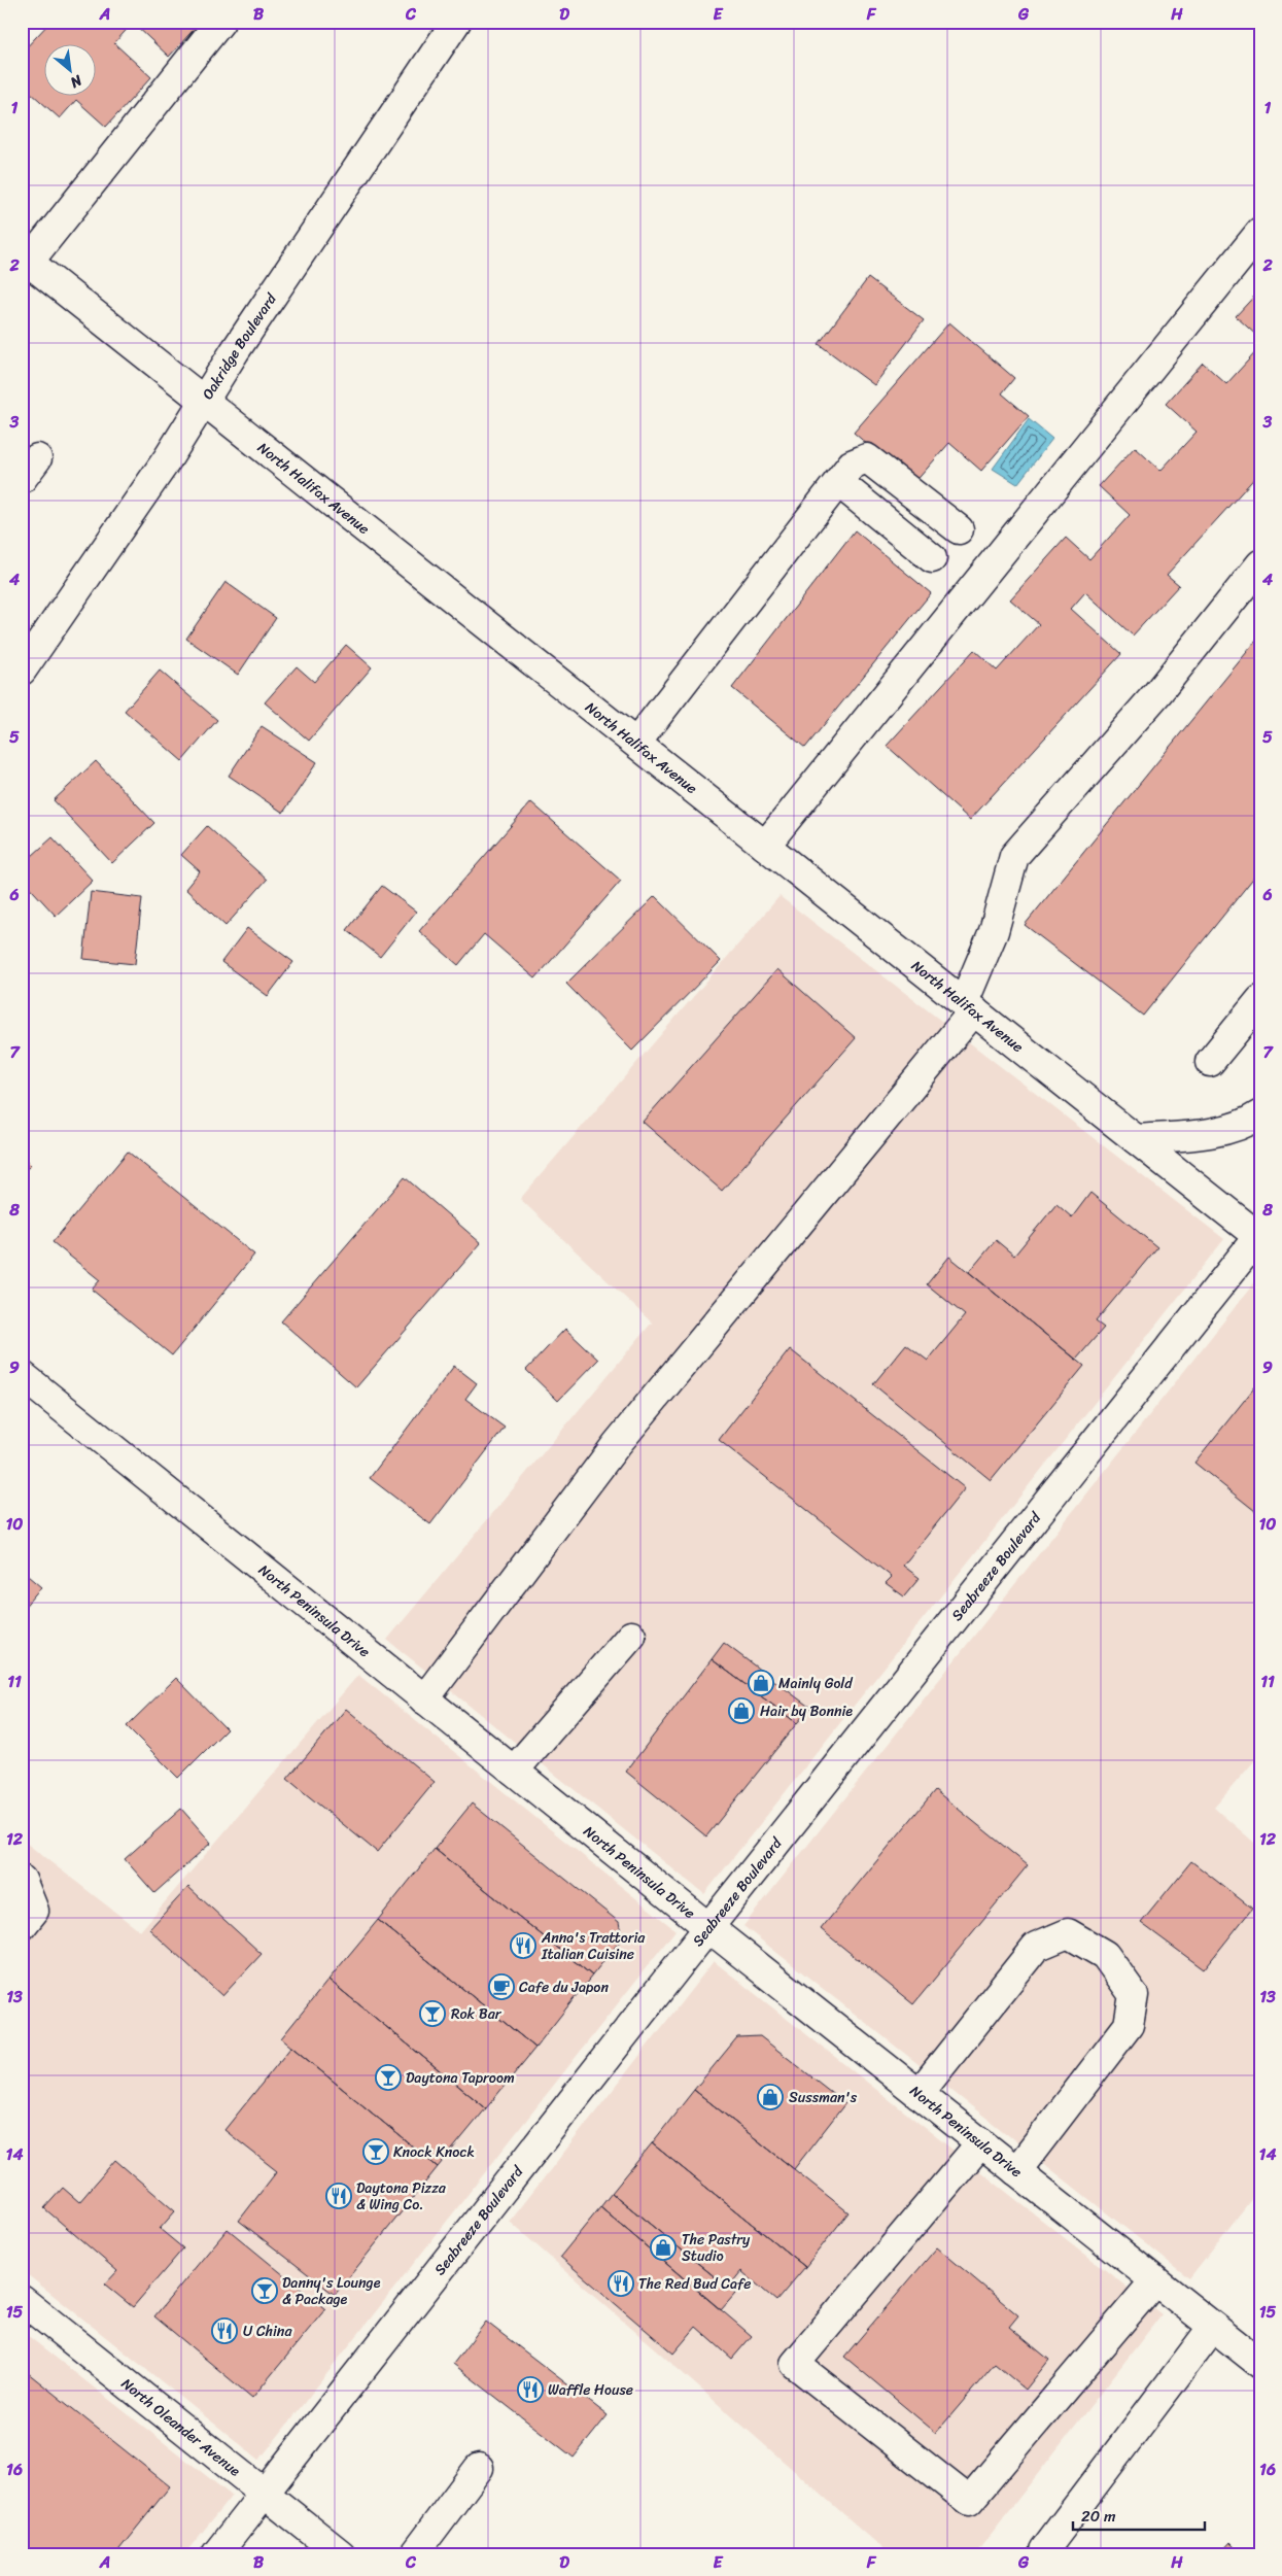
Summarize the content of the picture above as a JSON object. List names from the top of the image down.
{
  "streets": {
    "street": [
      "Oakridge Boulevard",
      "North Halifax Avenue",
      "Seabreeze Boulevard",
      "North Peninsula Drive",
      "North Oleander Avenue"
    ]
  },
  "crossings": [
    ["Oakridge Boulevard", "North Halifax Avenue"],
    ["North Halifax Avenue", "Seabreeze Boulevard"],
    ["Seabreeze Boulevard", "North Peninsula Drive"],
    ["Seabreeze Boulevard", "North Oleander Avenue"]
  ],
  "places": {
    "shop": [
      "Mainly Gold",
      "Hair by Bonnie",
      "Sussman's",
      "The Pastry Studio"
    ],
    "restaurant": [
      "Anna's Trattoria Italian Cuisine",
      "Daytona Pizza & Wing Co.",
      "The Red Bud Cafe",
      "U China",
      "Waffle House"
    ],
    "cafe": ["Cafe du Japon"],
    "bar": [
      "Rok Bar",
      "Daytona Taproom",
      "Knock Knock",
      "Danny's Lounge & Package"
    ]
  },
  "scale_bar": "20 m",
  "north": "bottom right",
  "grid": {
    "columns": [
      "A",
      "B",
      "C",
      "D",
      "E",
      "F",
      "G",
      "H"
    ],
    "rows": [
      "1",
      "2",
      "3",
      "4",
      "5",
      "6",
      "7",
      "8",
      "9",
      "10",
      "11",
      "12",
      "13",
      "14",
      "15",
      "16"
    ]
  }
}
